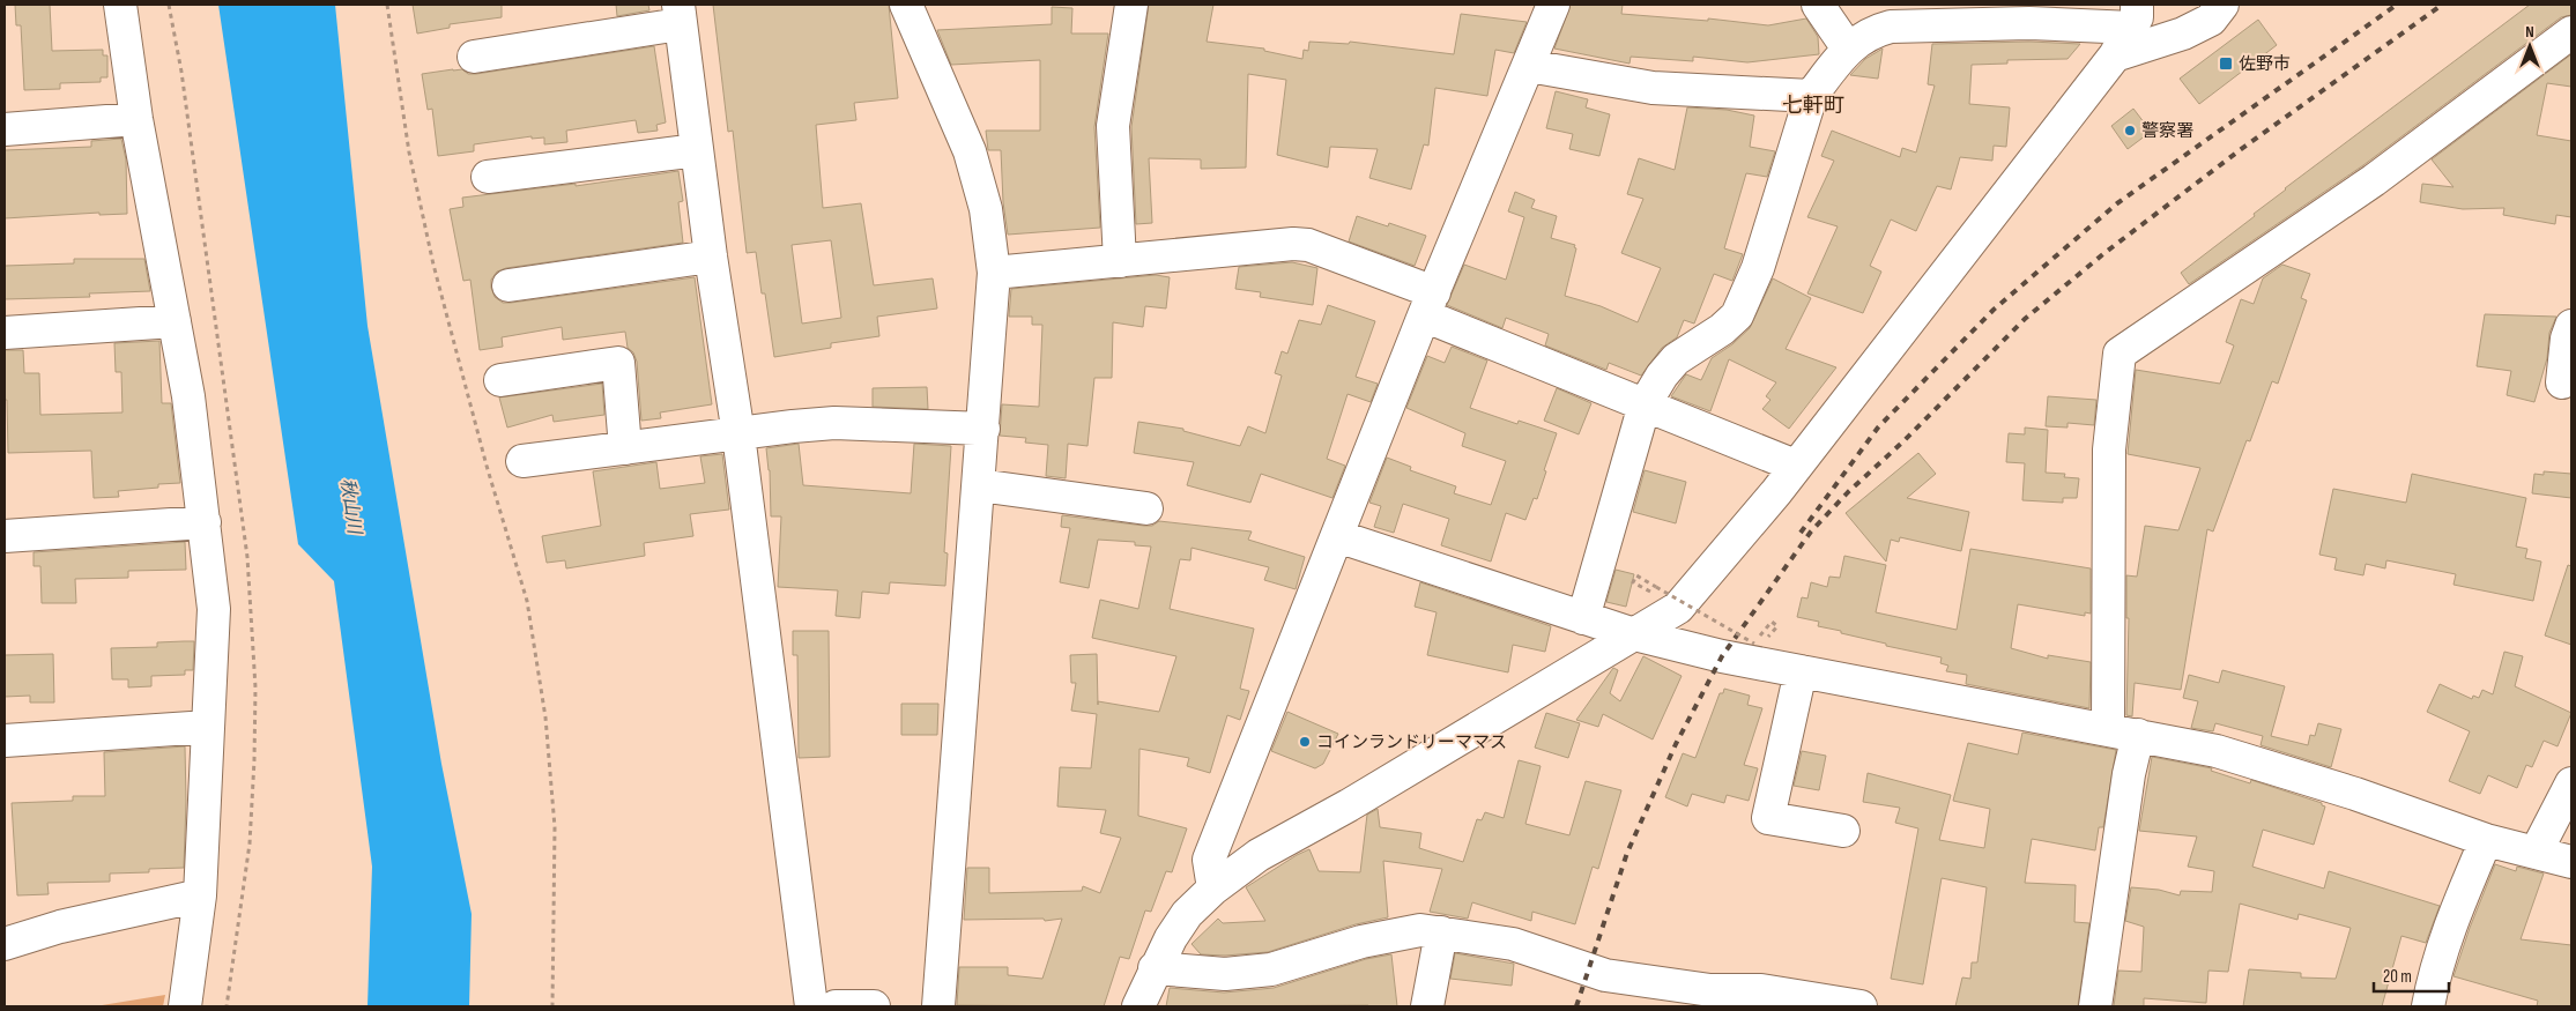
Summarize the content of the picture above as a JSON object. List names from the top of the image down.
{
  "districts": ["七軒町"],
  "water": ["秋山川"],
  "places": {
    "transit": ["佐野市"],
    "other": ["警察署", "コインランドリーママス"]
  },
  "scale_bar": "20 m",
  "north": "top"
}
